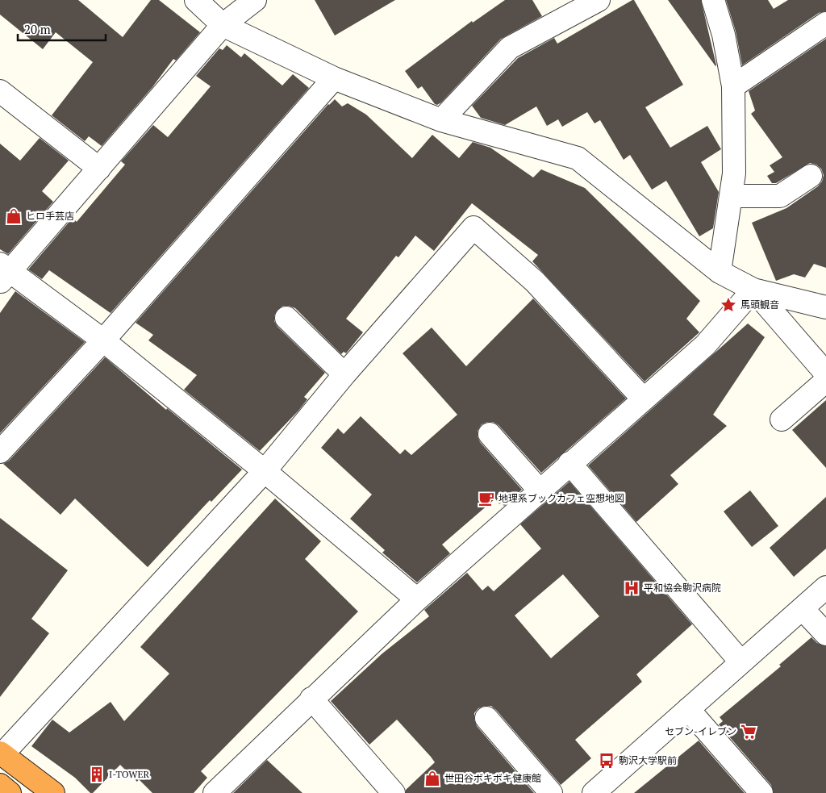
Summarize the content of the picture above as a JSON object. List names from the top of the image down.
{
  "places": {
    "shop": ["ヒロ手芸店", "世田谷ボキボキ健康館"],
    "place": ["馬頭観音"],
    "cafe": ["地理系ブックカフェ空想地図"],
    "hospital": ["平和協会駒沢病院"],
    "supermarket": ["セブン-イレブン"],
    "bus stop": ["駒沢大学駅前"],
    "building": ["I-TOWER"]
  },
  "scale_bar": "20 m"
}
